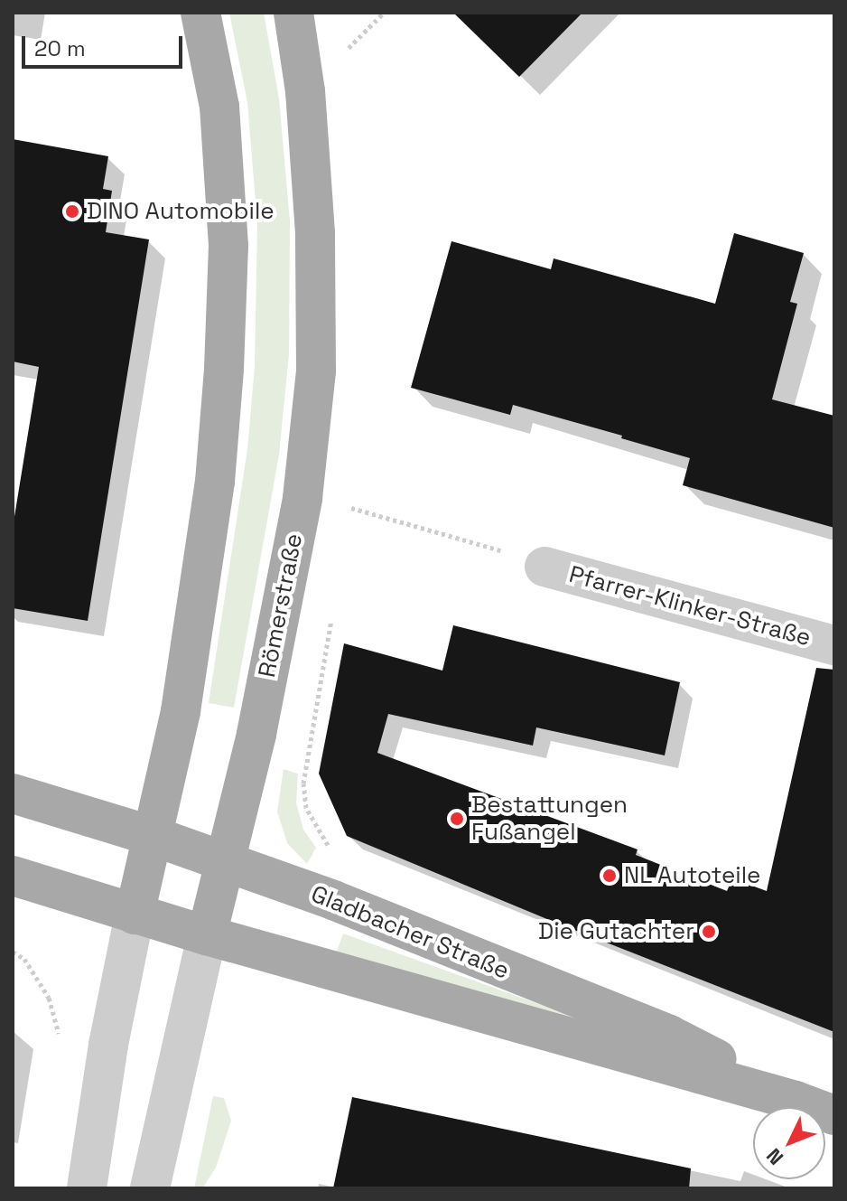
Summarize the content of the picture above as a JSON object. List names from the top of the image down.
{
  "streets": {
    "main road": ["Römerstraße", "Gladbacher Straße"],
    "street": ["Pfarrer-Klinker-Straße"]
  },
  "crossings": [
    ["Römerstraße", "Gladbacher Straße"]
  ],
  "places": [
    "DINO Automobile",
    "Bestattungen Fußangel",
    "NL Autoteile",
    "Die Gutachter"
  ],
  "scale_bar": "20 m",
  "north": "bottom left"
}
